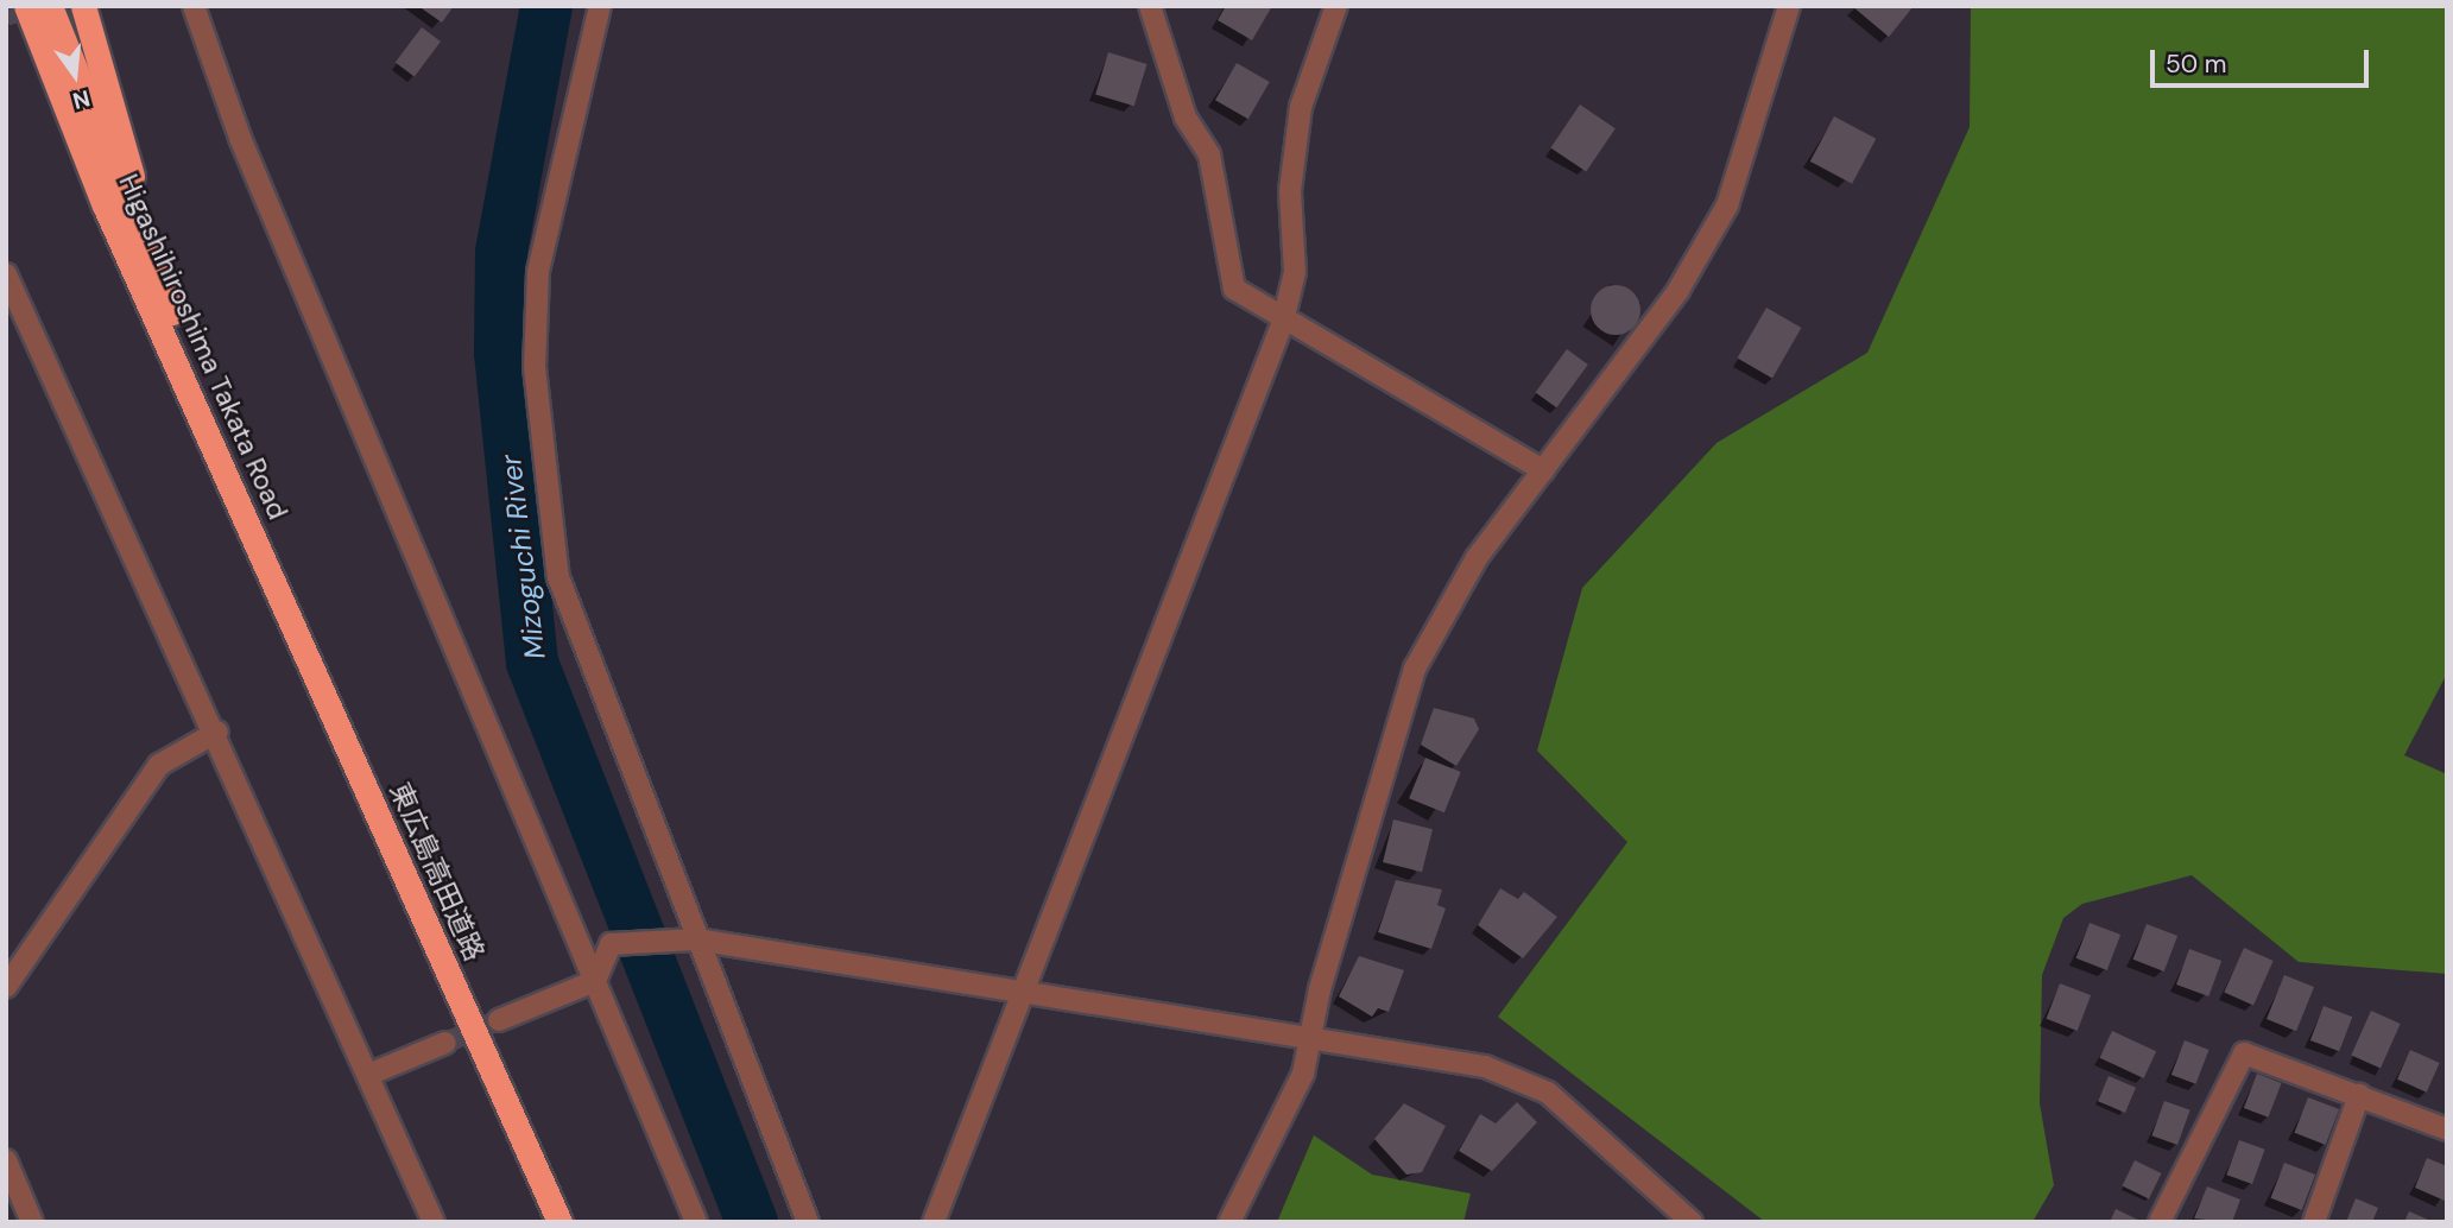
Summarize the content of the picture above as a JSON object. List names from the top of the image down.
{
  "streets": {
    "highway": ["Higashihiroshima Takata Road", "東広島高田道路"]
  },
  "crossings": [
    ["Higashihiroshima Takata Road", "東広島高田道路"]
  ],
  "water": ["Mizoguchi River"],
  "scale_bar": "50 m",
  "north": "bottom"
}
